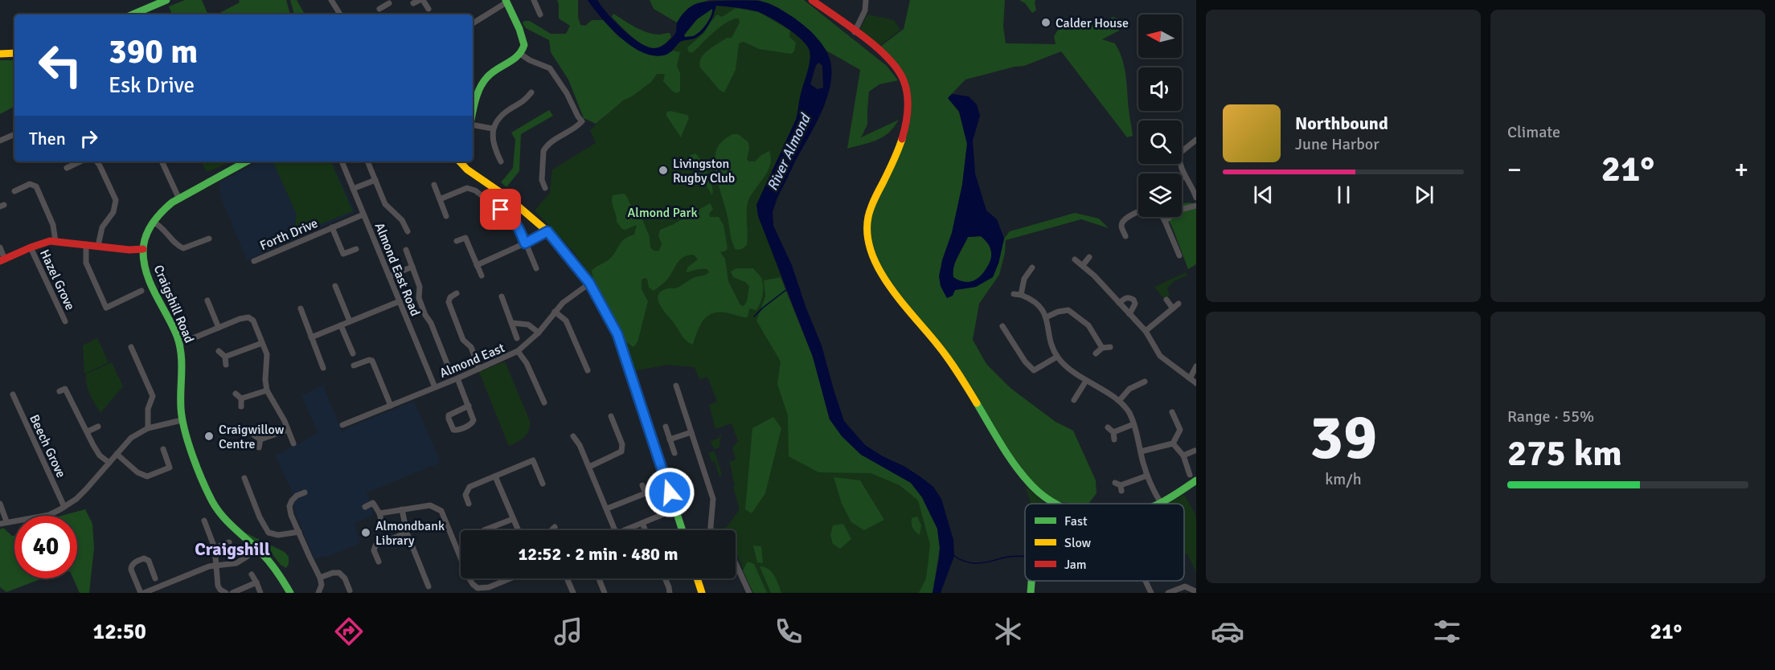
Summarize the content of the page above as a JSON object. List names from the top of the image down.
{
  "streets": {
    "street": [
      "Forth Drive",
      "Almond East Road",
      "Hazel Grove",
      "Craigshill Road",
      "Almond East",
      "Beech Grove"
    ]
  },
  "crossings": [
    ["Forth Drive", "Almond East Road"],
    ["Almond East Road", "Almond East"]
  ],
  "districts": ["Craigshill"],
  "water": ["River Almond"],
  "parks": ["Almond Park"],
  "places": [
    "Calder House",
    "Livingston Rugby Club",
    "Craigwillow Centre",
    "Almondbank Library"
  ],
  "legend": ["Fast", "Slow", "Jam"],
  "north": "left",
  "page": {
    "tile": [
      "Climate",
      ["39", "km/h"],
      ["Range · 55%", "275 km"]
    ],
    "turn": ["390 m", "Esk Drive"],
    "song": ["Northbound", "June Harbor"],
    "then": "Then",
    "heat": ["−", "21°", "+"],
    "limit": "40",
    "trip": "12:52 · 2 min · 480 m",
    "tabs": ["12:50", "21°"]
  }
}
